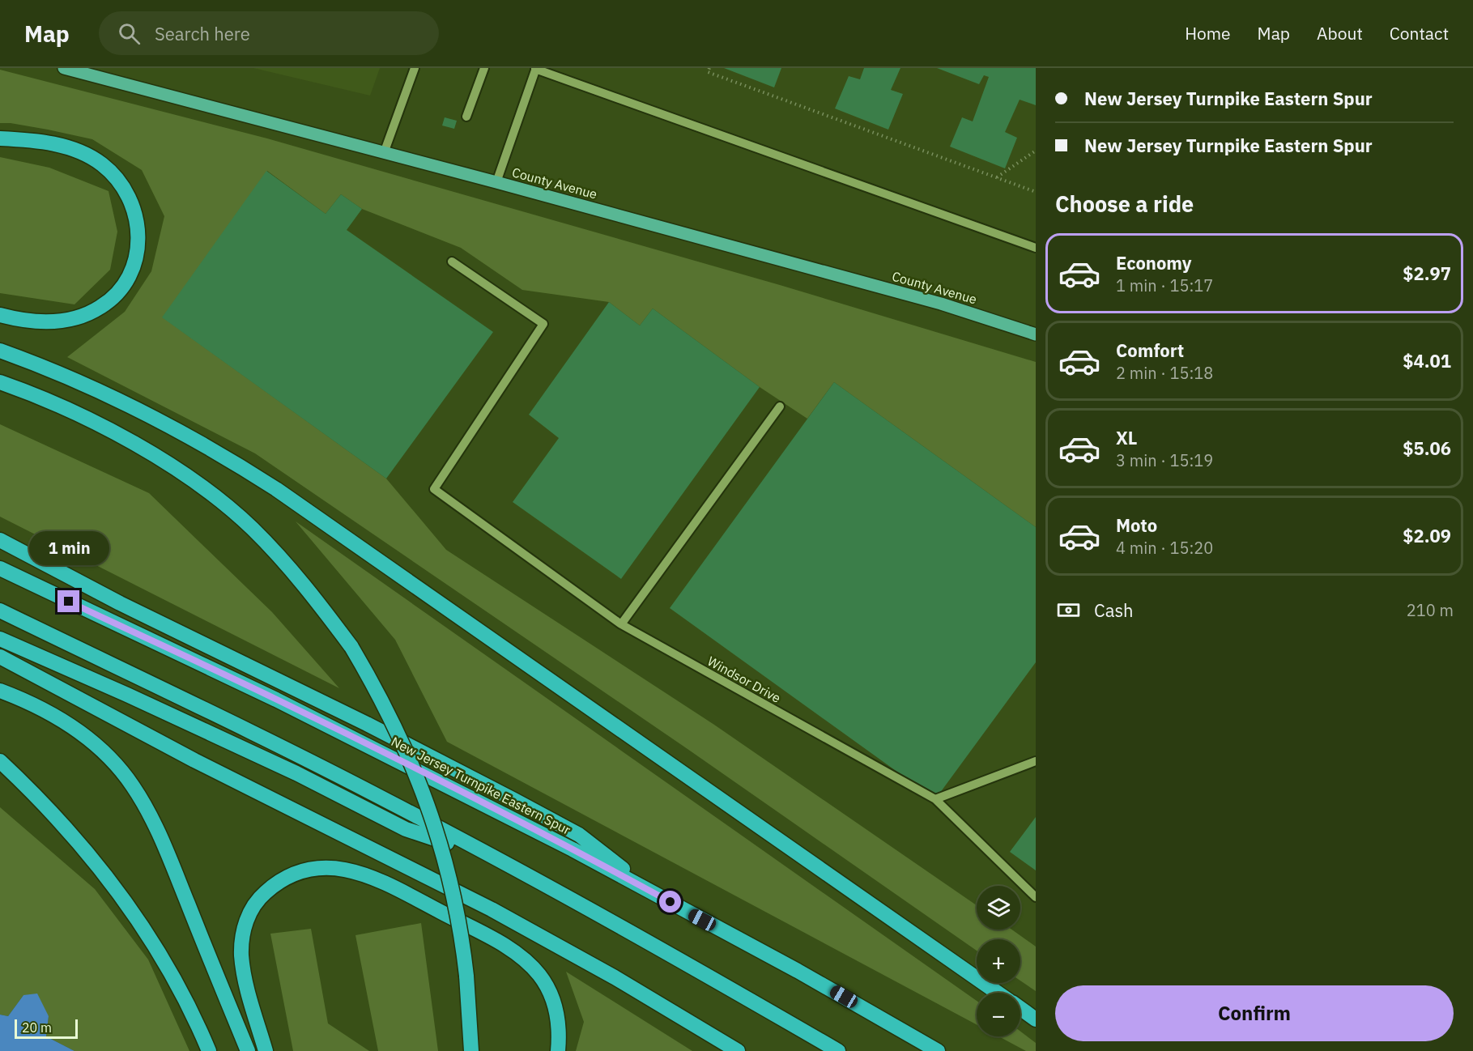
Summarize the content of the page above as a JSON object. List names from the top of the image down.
{
  "streets": {
    "highway": ["New Jersey Turnpike Eastern Spur"],
    "main road": ["County Avenue"],
    "street": ["Windsor Drive"]
  },
  "scale_bar": "20 m",
  "page": {
    "header": "Map",
    "search": "Search here",
    "nav": [
      "Home",
      "Map",
      "About",
      "Contact"
    ],
    "banner": ["New Jersey Turnpike Eastern Spur", "New Jersey Turnpike Eastern Spur"],
    "heading": "Choose a ride",
    "list": [
      {
        "name": "Economy",
        "note": "1 min · 15:17",
        "value": "$2.97"
      },
      {
        "name": "Comfort",
        "note": "2 min · 15:18",
        "value": "$4.01"
      },
      {
        "name": "XL",
        "note": "3 min · 15:19",
        "value": "$5.06"
      },
      {
        "name": "Moto",
        "note": "4 min · 15:20",
        "value": "$2.09"
      }
    ],
    "bubble": "1 min",
    "pay": ["Cash", "210 m"],
    "map_buttons": ["+", "−"],
    "buttons": "Confirm",
    "scale": "20 m"
  }
}
